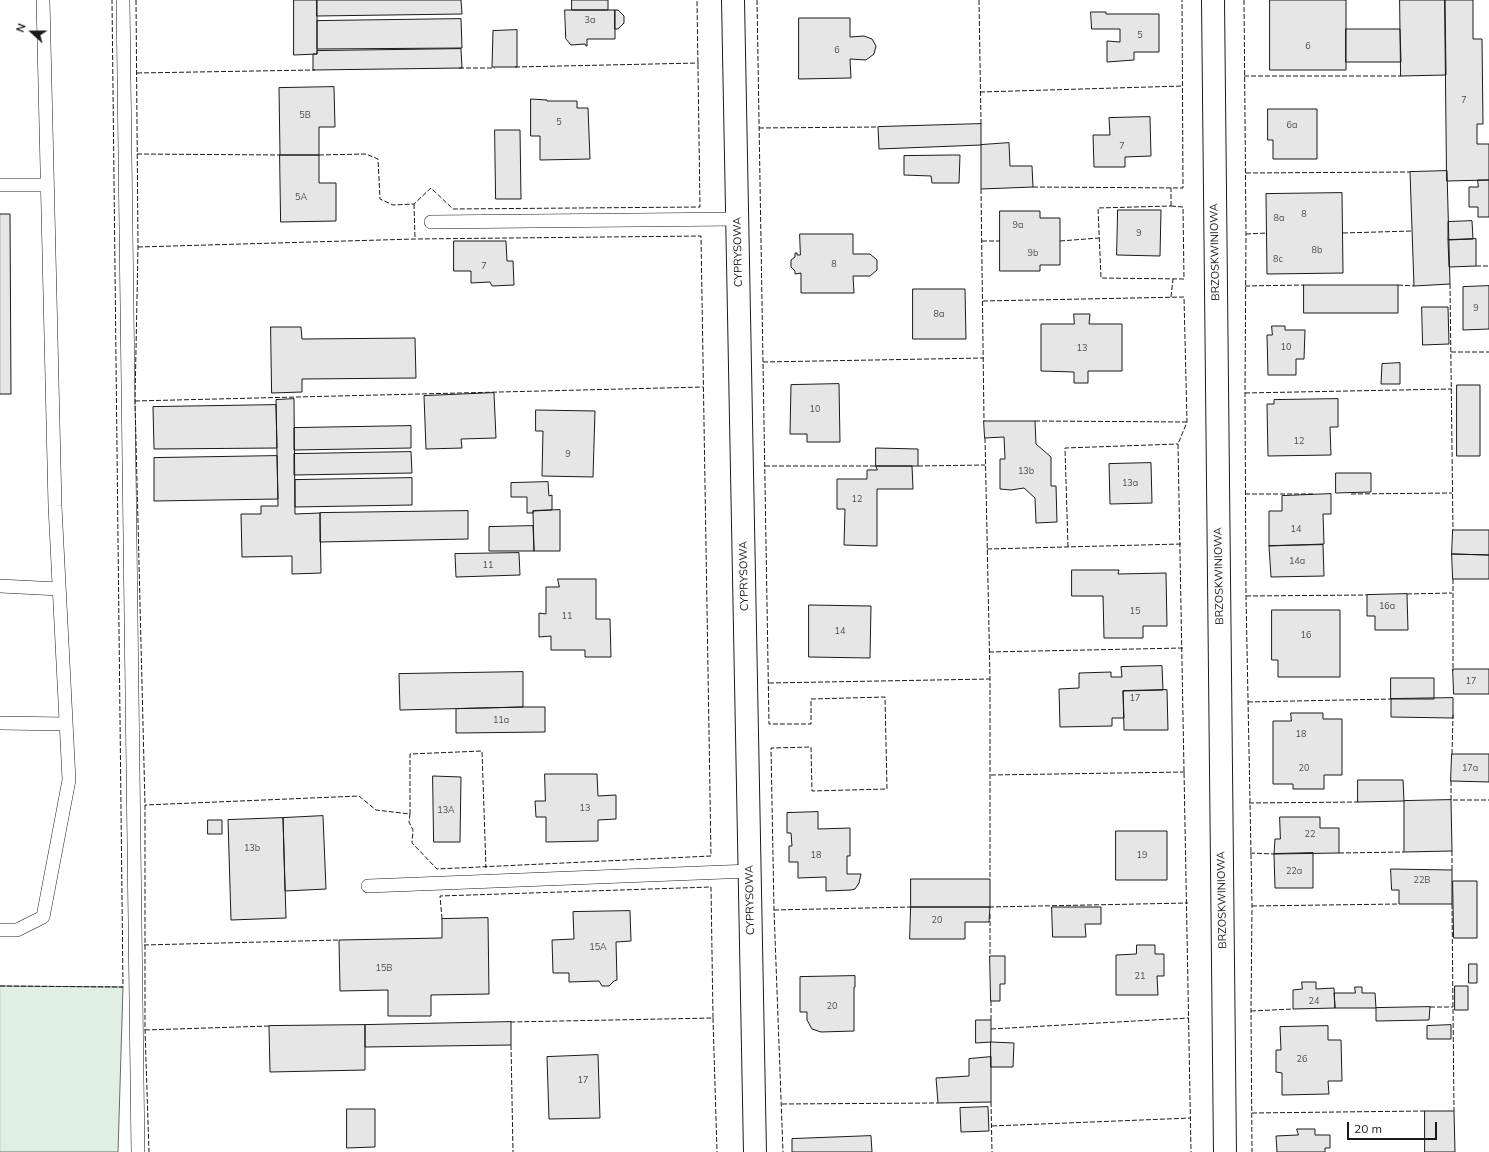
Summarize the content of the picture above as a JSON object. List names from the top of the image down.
{
  "streets": {
    "street": ["CYPRYSOWA", "BRZOSKWINIOWA"]
  },
  "house_numbers": [
    "3a",
    "5",
    "6",
    "6",
    "7",
    "5B",
    "5",
    "6a",
    "7",
    "5A",
    "8",
    "8a",
    "9a",
    "9",
    "8b",
    "9b",
    "8c",
    "8",
    "7",
    "9",
    "8a",
    "10",
    "13",
    "10",
    "12",
    "9",
    "13b",
    "13a",
    "12",
    "14",
    "14a",
    "11",
    "16a",
    "15",
    "11",
    "14",
    "16",
    "17",
    "17",
    "11a",
    "18",
    "20",
    "17a",
    "13",
    "13A",
    "22",
    "13b",
    "18",
    "19",
    "22a",
    "22B",
    "20",
    "15A",
    "15B",
    "21",
    "24",
    "20",
    "26",
    "17"
  ],
  "scale_bar": "20 m",
  "north": "left"
}
